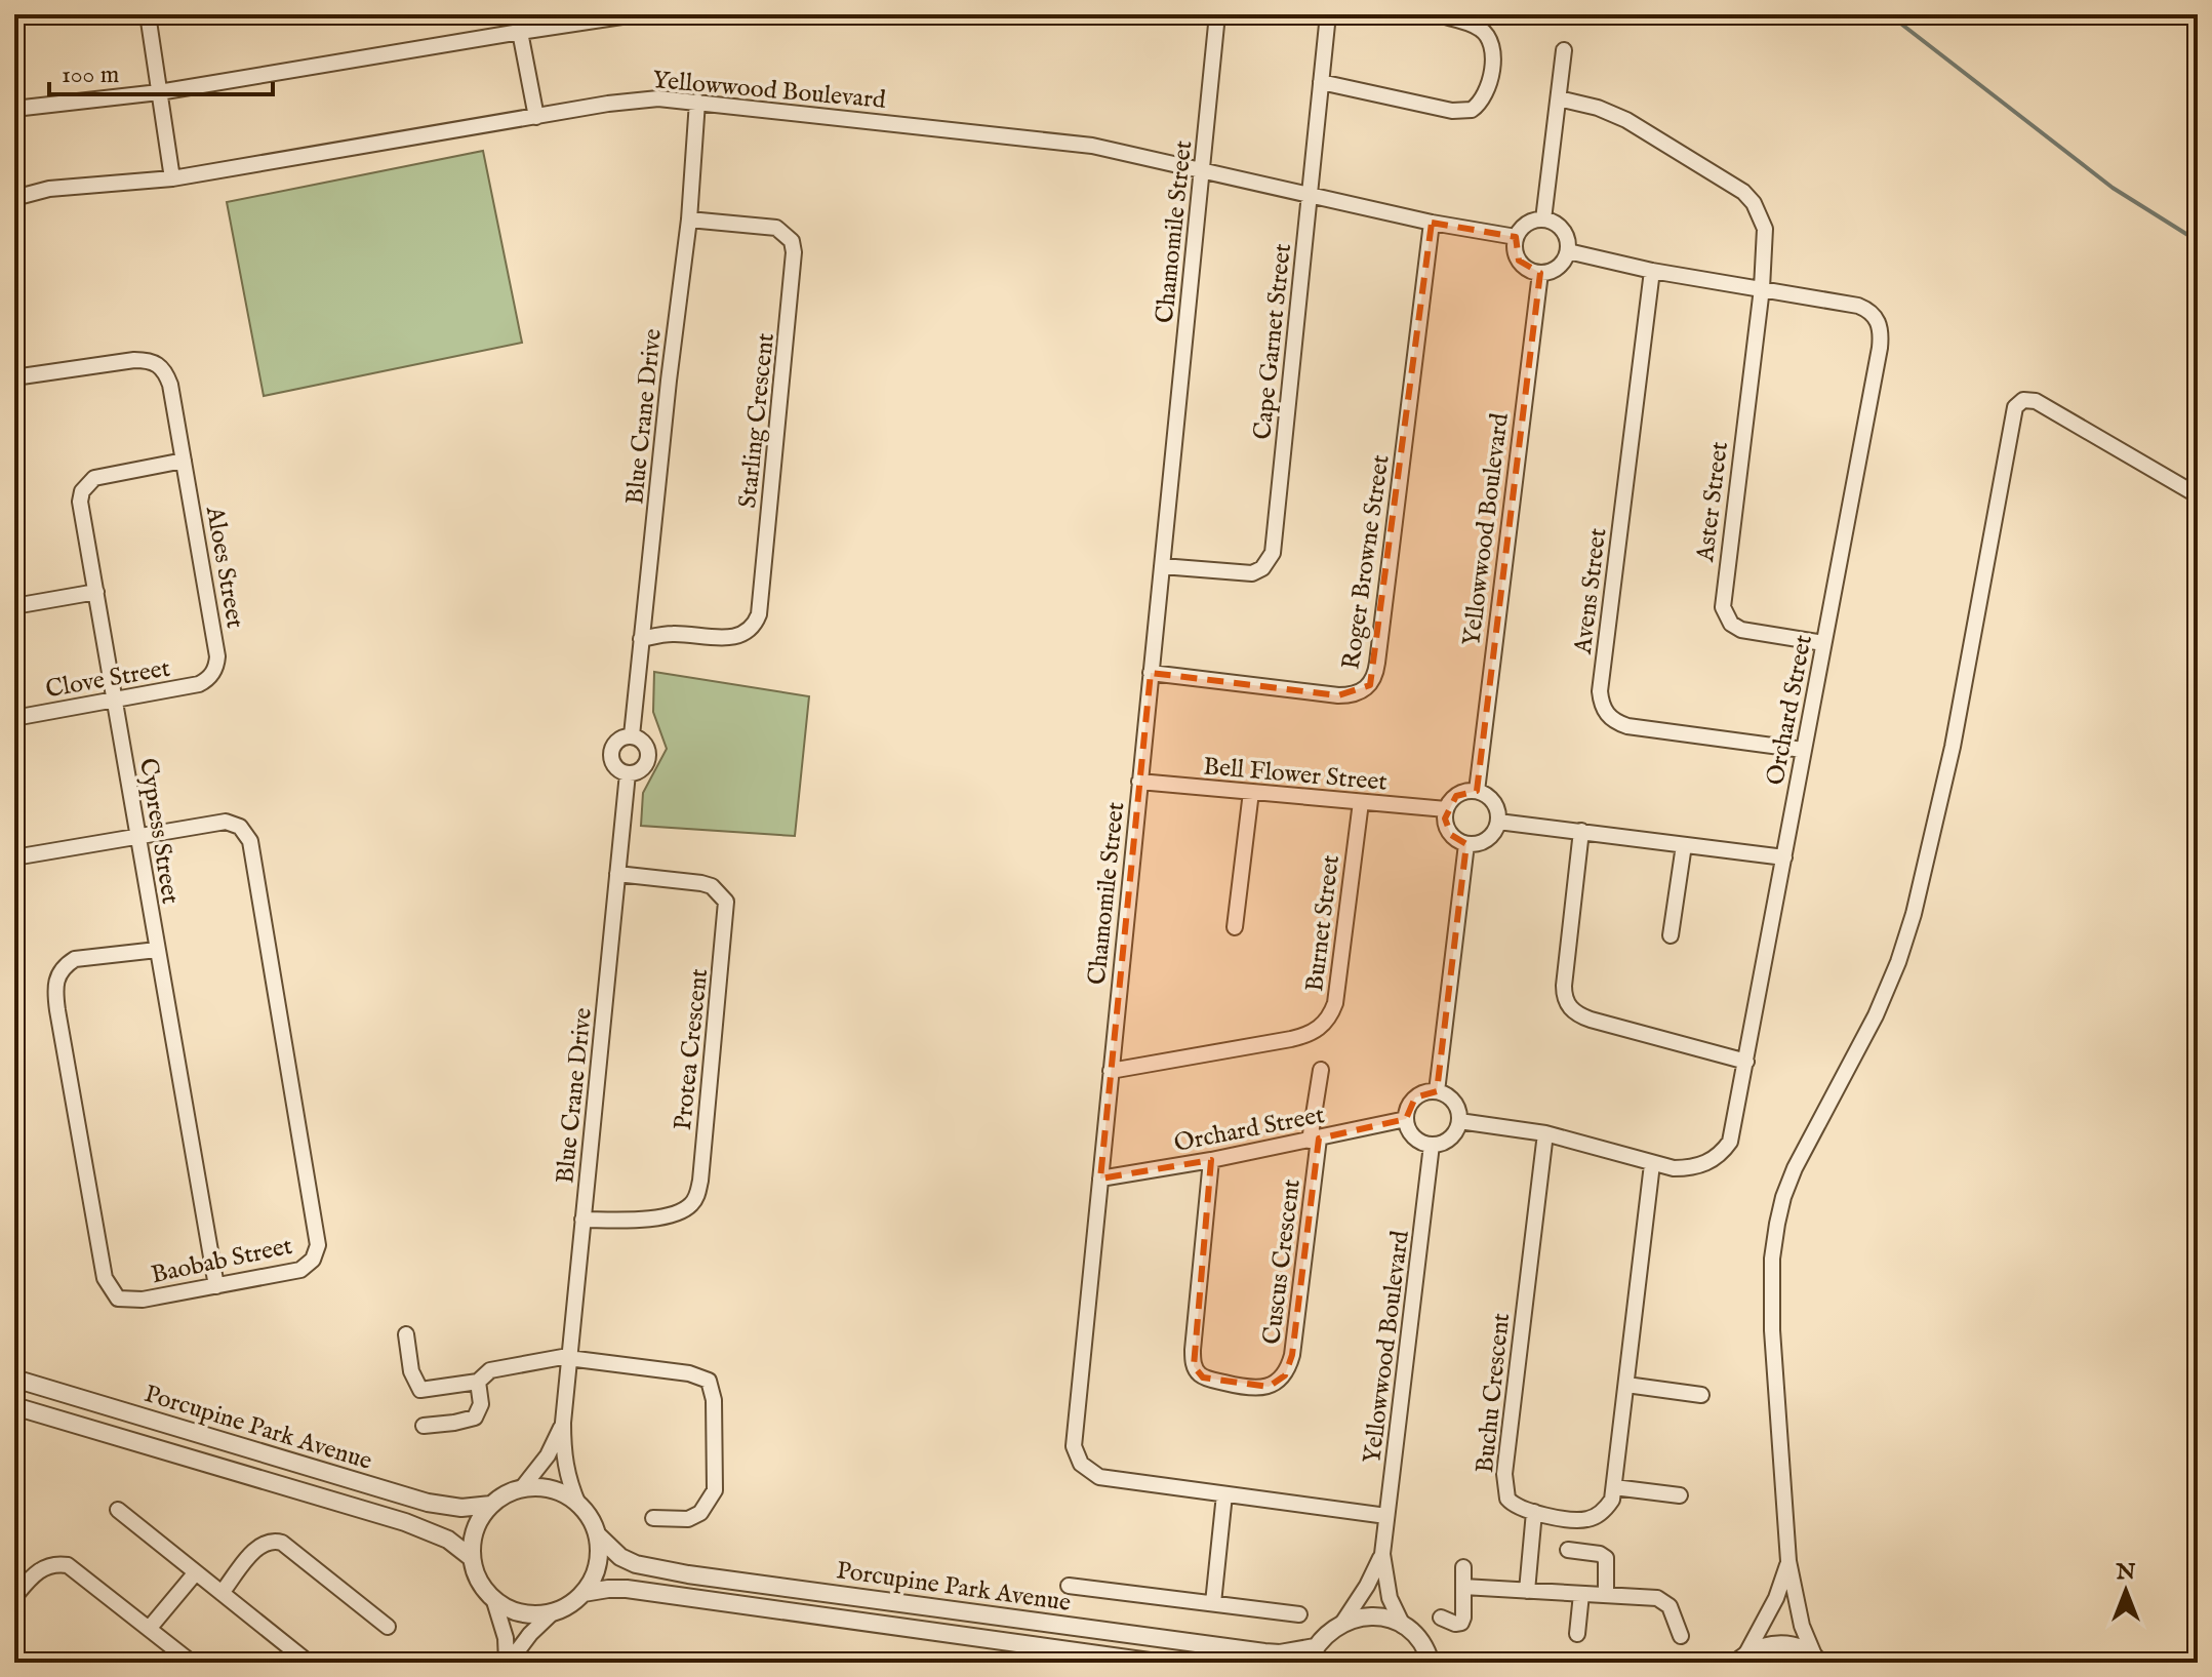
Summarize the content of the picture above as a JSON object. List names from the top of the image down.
{
  "streets": {
    "street": [
      "Yellowwood Boulevard",
      "Chamomile Street",
      "Cape Garnet Street",
      "Blue Crane Drive",
      "Starling Crescent",
      "Aster Street",
      "Roger Browne Street",
      "Aloes Street",
      "Avens Street",
      "Clove Street",
      "Orchard Street",
      "Bell Flower Street",
      "Cypress Street",
      "Burnet Street",
      "Protea Crescent",
      "Baobab Street",
      "Cuscus Crescent",
      "Buchu Crescent",
      "Porcupine Park Avenue"
    ]
  },
  "crossings": [
    ["Yellowwood Boulevard", "Chamomile Street"],
    ["Yellowwood Boulevard", "Cape Garnet Street"],
    ["Yellowwood Boulevard", "Blue Crane Drive"],
    ["Yellowwood Boulevard", "Roger Browne Street"],
    ["Yellowwood Boulevard", "Orchard Street"],
    ["Yellowwood Boulevard", "Bell Flower Street"],
    ["Chamomile Street", "Cape Garnet Street"],
    ["Chamomile Street", "Roger Browne Street"],
    ["Chamomile Street", "Orchard Street"],
    ["Chamomile Street", "Bell Flower Street"],
    ["Chamomile Street", "Burnet Street"],
    ["Blue Crane Drive", "Starling Crescent"],
    ["Blue Crane Drive", "Protea Crescent"],
    ["Blue Crane Drive", "Porcupine Park Avenue"],
    ["Aster Street", "Orchard Street"],
    ["Aloes Street", "Clove Street"],
    ["Aloes Street", "Cypress Street"],
    ["Avens Street", "Orchard Street"],
    ["Clove Street", "Cypress Street"],
    ["Orchard Street", "Cuscus Crescent"],
    ["Orchard Street", "Buchu Crescent"],
    ["Bell Flower Street", "Burnet Street"],
    ["Cypress Street", "Baobab Street"]
  ],
  "scale_bar": "100 m",
  "north": "top"
}
